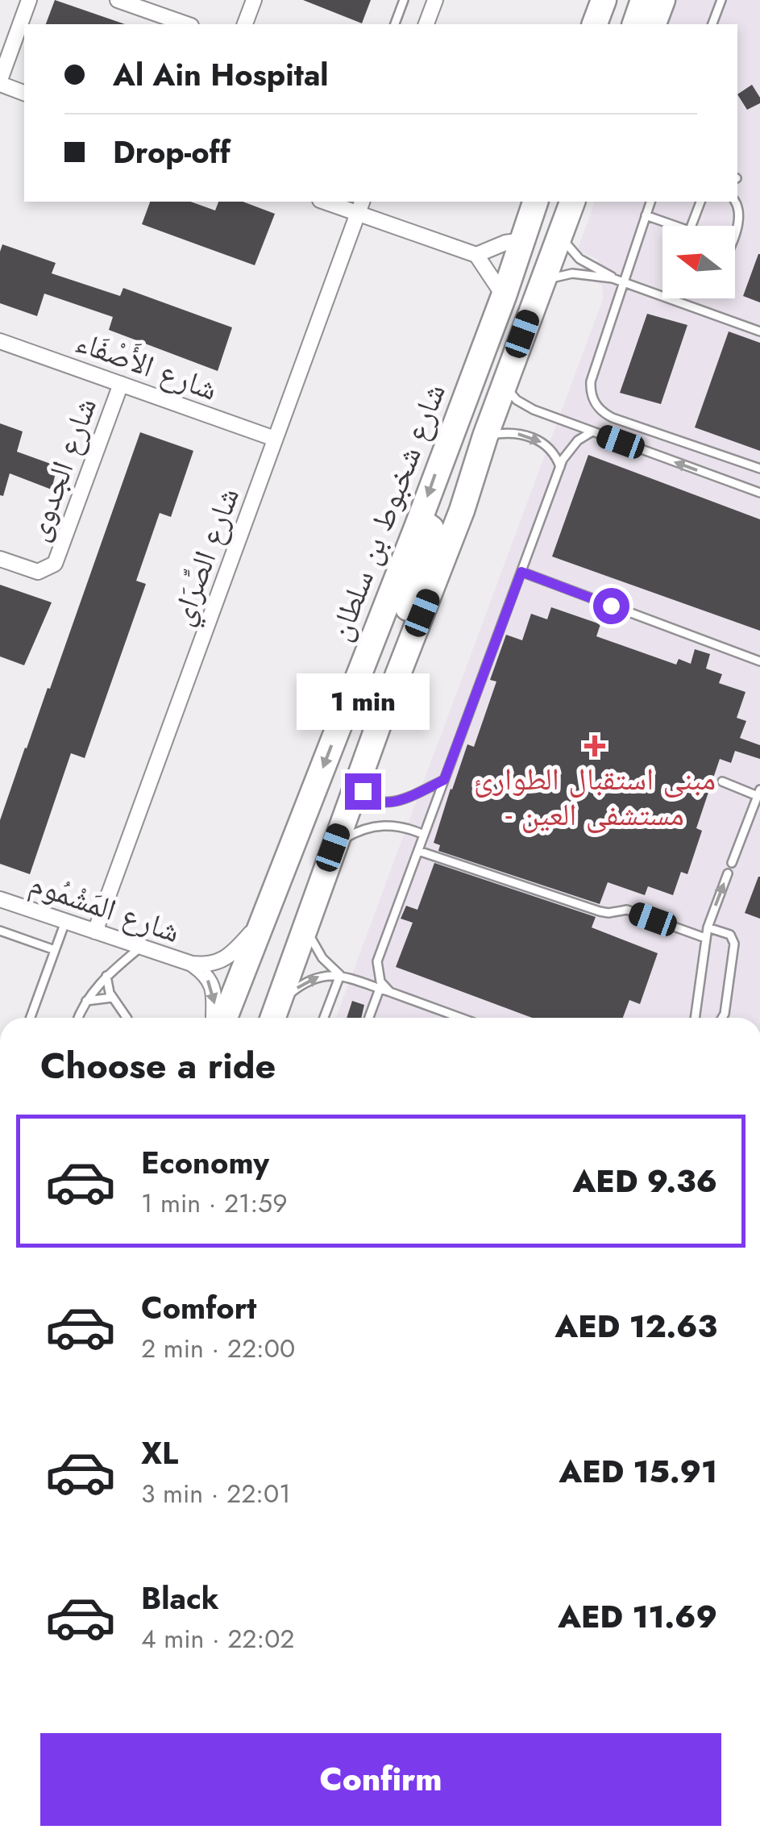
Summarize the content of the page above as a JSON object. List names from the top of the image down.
{
  "streets": {
    "main road": ["شارع شخبوط بن سلطان"],
    "street": [
      "شارع الأَصْفَاء",
      "شارع الجدوى",
      "شارع الصِّرَاي",
      "شارع المَشْمُوم"
    ]
  },
  "crossings": [
    ["شارع الأَصْفَاء", "شارع الجدوى"],
    ["شارع الأَصْفَاء", "شارع الصِّرَاي"],
    ["شارع شخبوط بن سلطان", "شارع المَشْمُوم"],
    ["شارع الصِّرَاي", "شارع المَشْمُوم"]
  ],
  "places": {
    "health": ["مبنى استقبال الطوارئ - مستشفى العين"]
  },
  "north": "left",
  "page": {
    "banner": ["Al Ain Hospital", "Drop-off"],
    "bubble": "1 min",
    "heading": "Choose a ride",
    "list": [
      {
        "name": "Economy",
        "note": "1 min · 21:59",
        "value": "AED 9.36"
      },
      {
        "name": "Comfort",
        "note": "2 min · 22:00",
        "value": "AED 12.63"
      },
      {
        "name": "XL",
        "note": "3 min · 22:01",
        "value": "AED 15.91"
      },
      {
        "name": "Black",
        "note": "4 min · 22:02",
        "value": "AED 11.69"
      }
    ],
    "buttons": "Confirm"
  }
}
